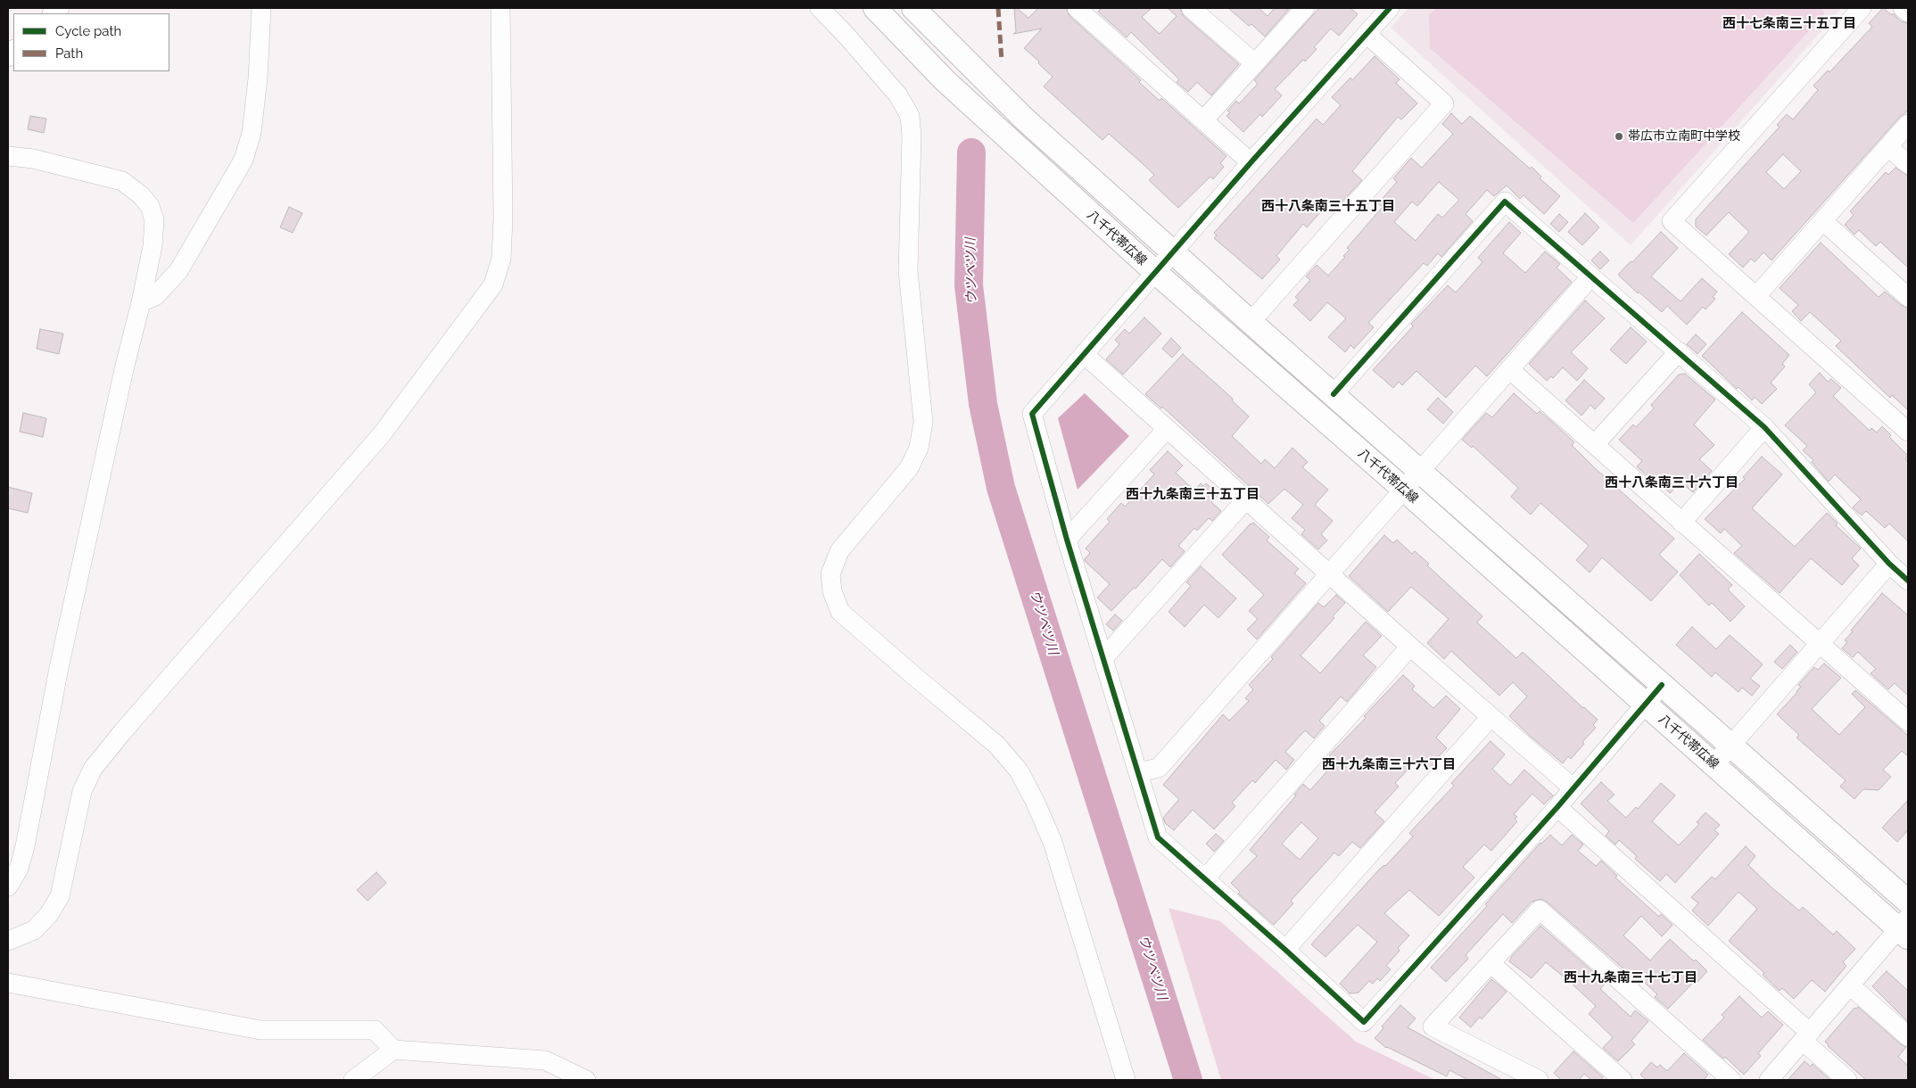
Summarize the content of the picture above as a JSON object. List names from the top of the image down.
{
  "streets": {
    "main road": ["八千代帯広線"]
  },
  "districts": [
    "西十七条南三十五丁目",
    "西十八条南三十五丁目",
    "西十八条南三十六丁目",
    "西十九条南三十五丁目",
    "西十九条南三十六丁目",
    "西十九条南三十七丁目"
  ],
  "water": ["ウツベツ川"],
  "places": ["帯広市立南町中学校"],
  "legend": ["Cycle path", "Path"]
}
